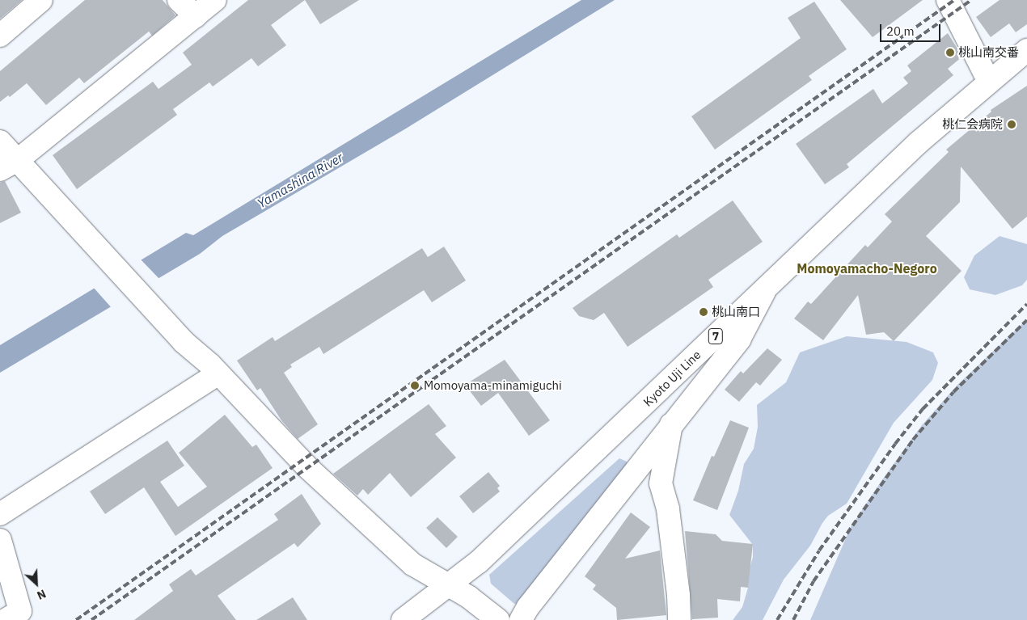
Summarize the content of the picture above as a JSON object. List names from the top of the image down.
{
  "streets": {
    "street": ["7", "Kyoto Uji Line"]
  },
  "districts": ["Momoyamacho-Negoro"],
  "water": ["Yamashina River"],
  "places": [
    "桃山南交番",
    "桃仁会病院",
    "桃山南口",
    "Momoyama-minamiguchi"
  ],
  "scale_bar": "20 m",
  "north": "bottom right"
}
